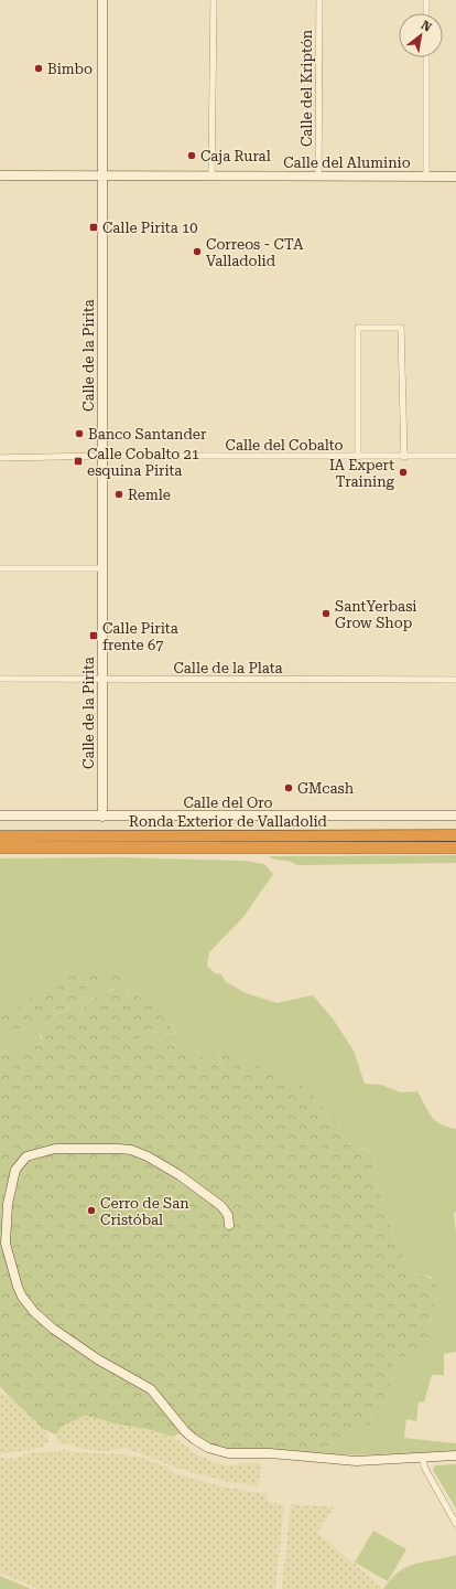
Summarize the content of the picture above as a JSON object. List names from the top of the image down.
{
  "streets": {
    "highway": ["Ronda Exterior de Valladolid"],
    "street": [
      "Calle del Kriptón",
      "Calle del Aluminio",
      "Calle de la Pirita",
      "Calle del Cobalto",
      "Calle de la Plata",
      "Calle del Oro"
    ]
  },
  "crossings": [
    ["Calle del Kriptón", "Calle del Aluminio"],
    ["Calle del Aluminio", "Calle de la Pirita"],
    ["Calle de la Pirita", "Calle del Cobalto"],
    ["Calle de la Pirita", "Calle de la Plata"],
    ["Calle de la Pirita", "Calle del Oro"]
  ],
  "places": {
    "other": [
      "Bimbo",
      "Caja Rural",
      "Correos - CTA Valladolid",
      "Banco Santander",
      "IA Expert Training",
      "Remle",
      "SantYerbasi Grow Shop",
      "GMcash",
      "Cerro de San Cristóbal"
    ],
    "transit": ["Calle Pirita 10", "Calle Cobalto 21 esquina Pirita", "Calle Pirita frente 67"]
  },
  "north": "top right"
}
